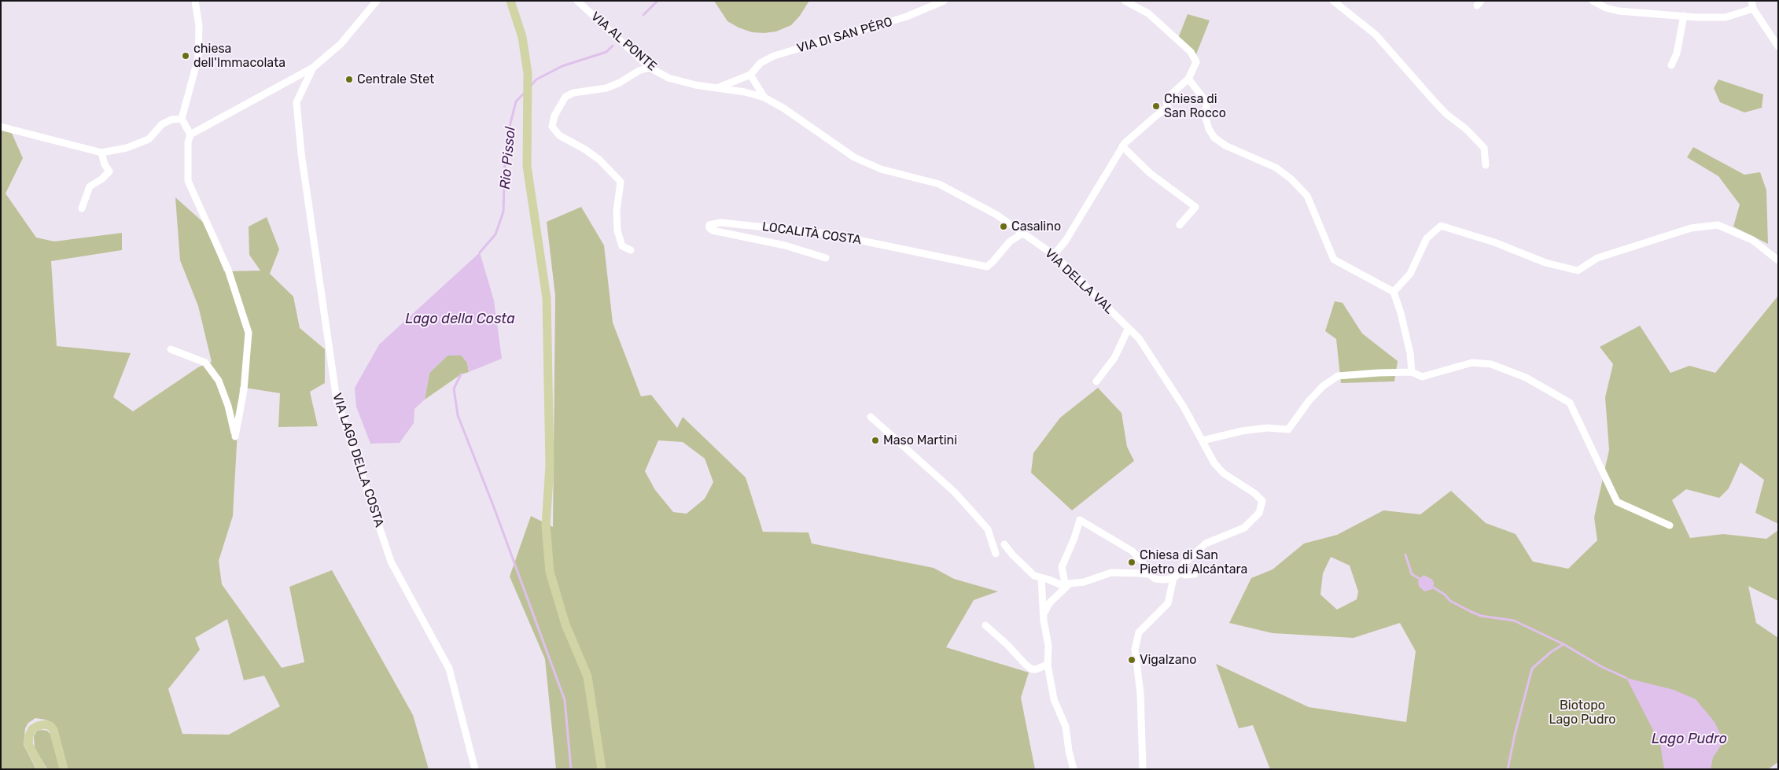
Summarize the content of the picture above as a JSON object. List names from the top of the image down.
{
  "streets": {
    "street": [
      "VIA DI SAN PÉRO",
      "VIA AL PONTE",
      "LOCALITÀ COSTA",
      "VIA DELLA VAL",
      "VIA LAGO DELLA COSTA"
    ]
  },
  "crossings": [
    ["VIA AL PONTE", "VIA DELLA VAL"],
    ["LOCALITÀ COSTA", "VIA DELLA VAL"]
  ],
  "water": ["Rio Pissol", "Lago della Costa", "Lago Pudro"],
  "parks": ["Biotopo Lago Pudro"],
  "places": [
    "chiesa dell'Immacolata",
    "Centrale Stet",
    "Chiesa di San Rocco",
    "Casalino",
    "Maso Martini",
    "Chiesa di San Pietro di Alcántara",
    "Vigalzano"
  ]
}
